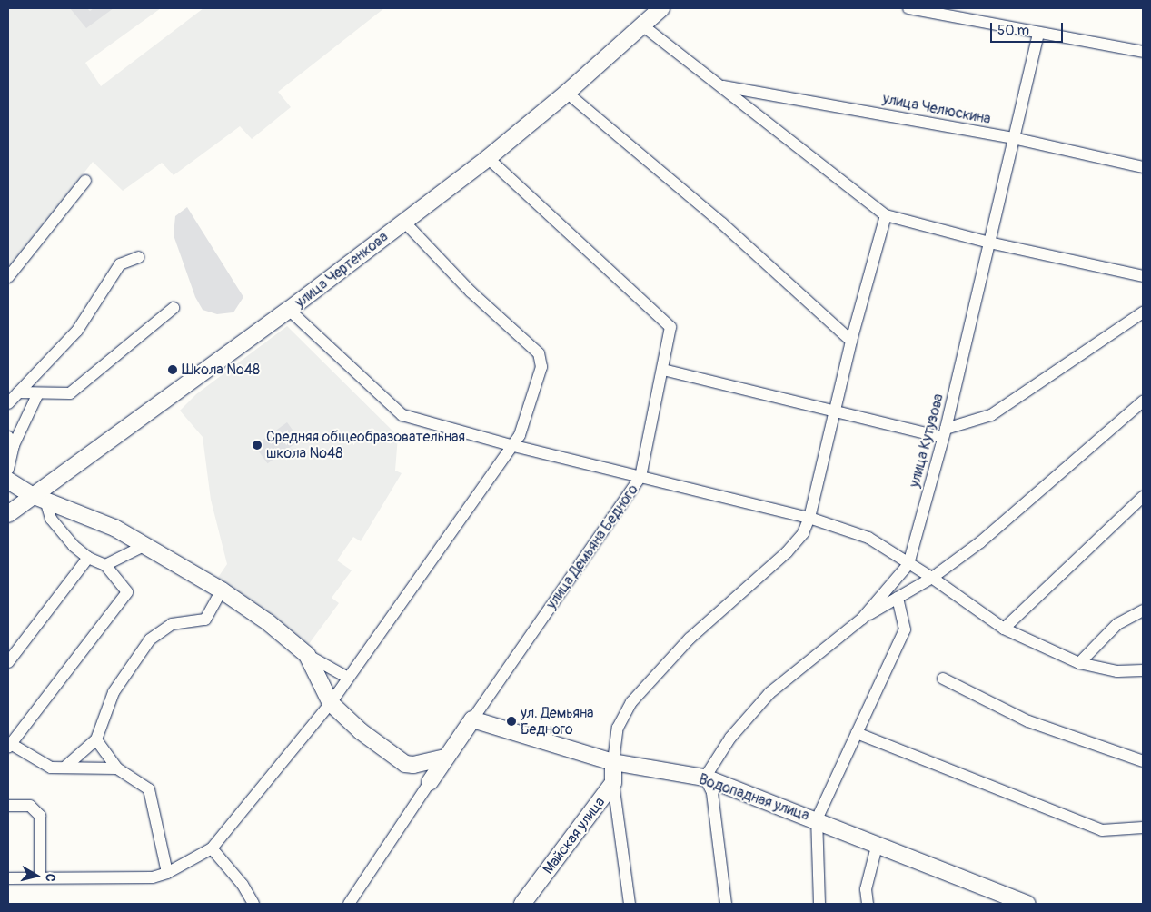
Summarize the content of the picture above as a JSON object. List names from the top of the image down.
{
  "streets": {
    "street": [
      "улица Челюскина",
      "улица Чертенкова",
      "улица Кутузова",
      "улица Демьяна Бедного",
      "Водопадная улица",
      "Майская улица"
    ]
  },
  "crossings": [
    ["улица Челюскина", "улица Кутузова"],
    ["улица Чертенкова", "улица Демьяна Бедного"],
    ["улица Кутузова", "Водопадная улица"],
    ["улица Демьяна Бедного", "Водопадная улица"],
    ["Водопадная улица", "Майская улица"]
  ],
  "places": ["Школа №48", "Средняя общеобразовательная школа №48", "ул. Демьяна Бедного"],
  "scale_bar": "50 m",
  "north": "right"
}
